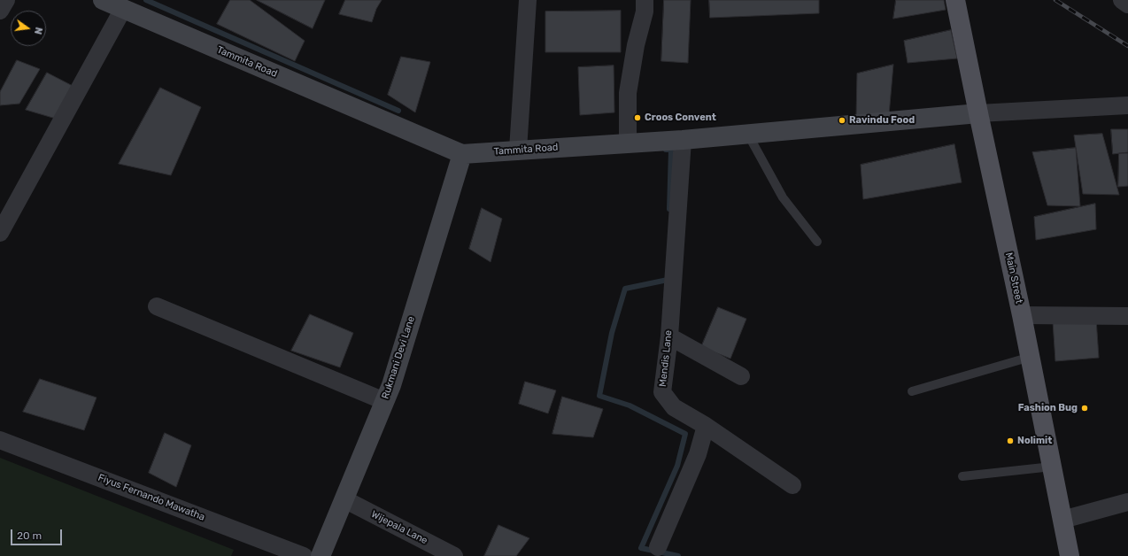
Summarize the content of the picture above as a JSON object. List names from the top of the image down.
{
  "streets": {
    "main road": ["Main Street"],
    "street": [
      "Tammita Road",
      "Rukmani Devi Lane",
      "Mendis Lane",
      "Fiyus Fernando Mawatha",
      "Wijepala Lane"
    ]
  },
  "crossings": [
    ["Tammita Road", "Main Street"],
    ["Tammita Road", "Rukmani Devi Lane"],
    ["Tammita Road", "Mendis Lane"],
    ["Rukmani Devi Lane", "Wijepala Lane"]
  ],
  "places": [
    "Croos Convent",
    "Ravindu Food",
    "Fashion Bug",
    "Nolimit"
  ],
  "scale_bar": "20 m",
  "north": "right"
}
